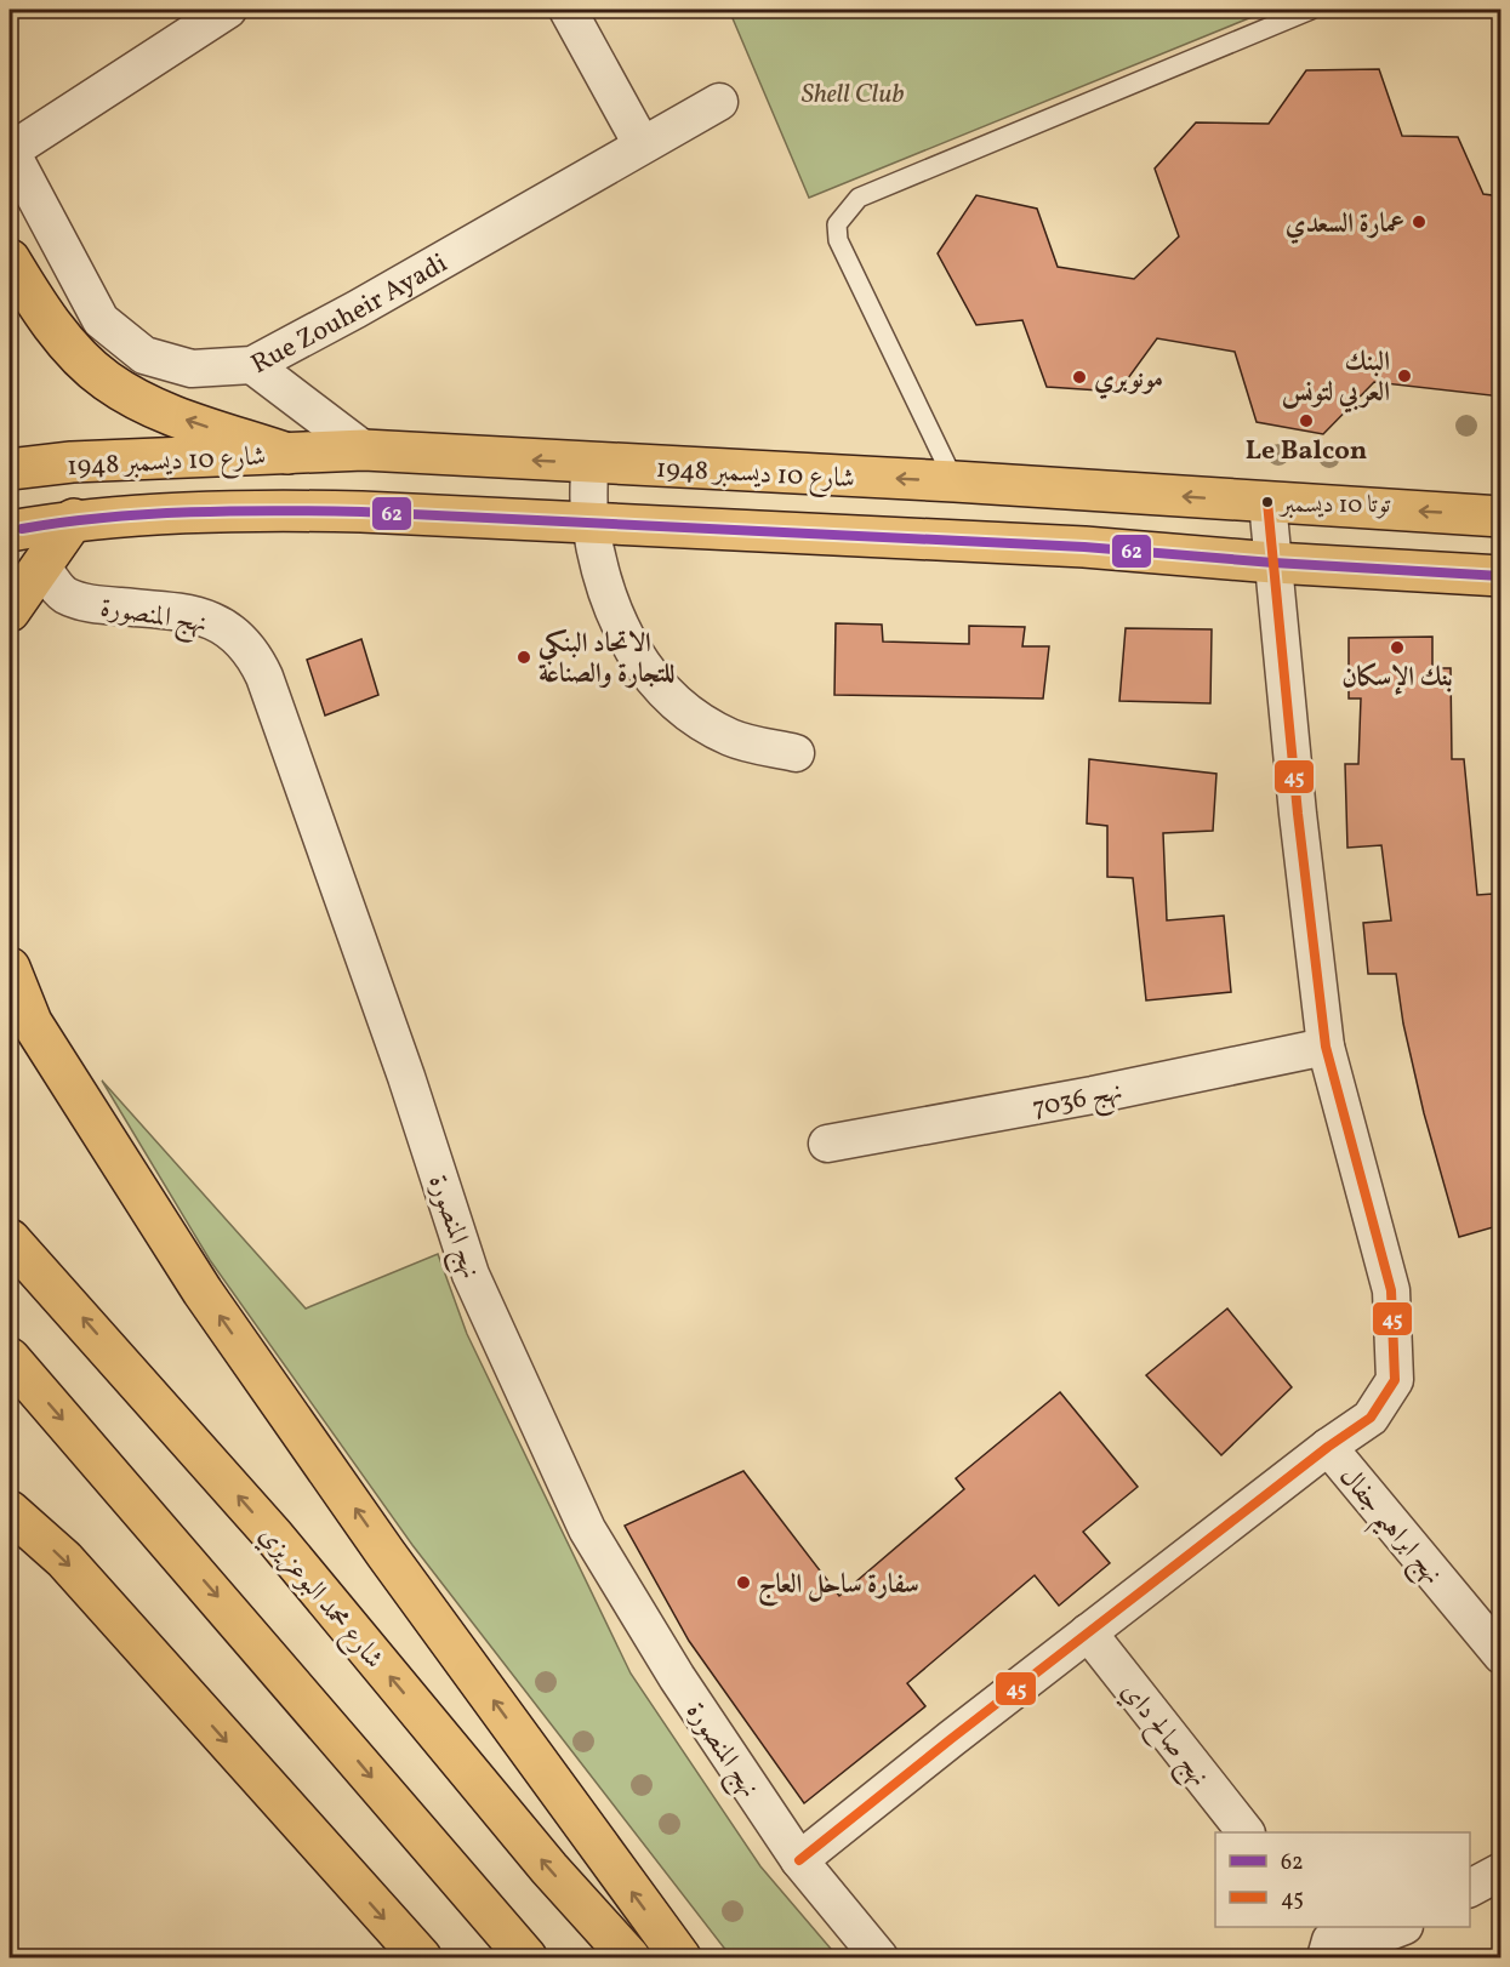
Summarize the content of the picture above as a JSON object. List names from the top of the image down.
{
  "streets": {
    "main road": ["شارع 10 ديسمبر 1948", "شارع محمد البوعزيزي"],
    "street": [
      "Rue Zouheir Ayadi",
      "نهج المنصورة",
      "نهج 7036",
      "نهج ابراهيم جفال",
      "نهج صالح داي"
    ]
  },
  "crossings": [
    ["شارع 10 ديسمبر 1948", "نهج ابراهيم جفال"],
    ["نهج 7036", "نهج ابراهيم جفال"]
  ],
  "parks": ["Shell Club"],
  "places": [
    "عمارة السعدي",
    "البنك العربي لتونس",
    "مونوبري",
    "Le Balcon",
    "توتا 10 ديسمبر",
    "بنك الإسكان",
    "الاتحاد البنكي للتجارة والصناعة",
    "سفارة ساحل العاج"
  ],
  "lines": ["transit line 45", "transit line 62"],
  "legend": ["62", "45"]
}
